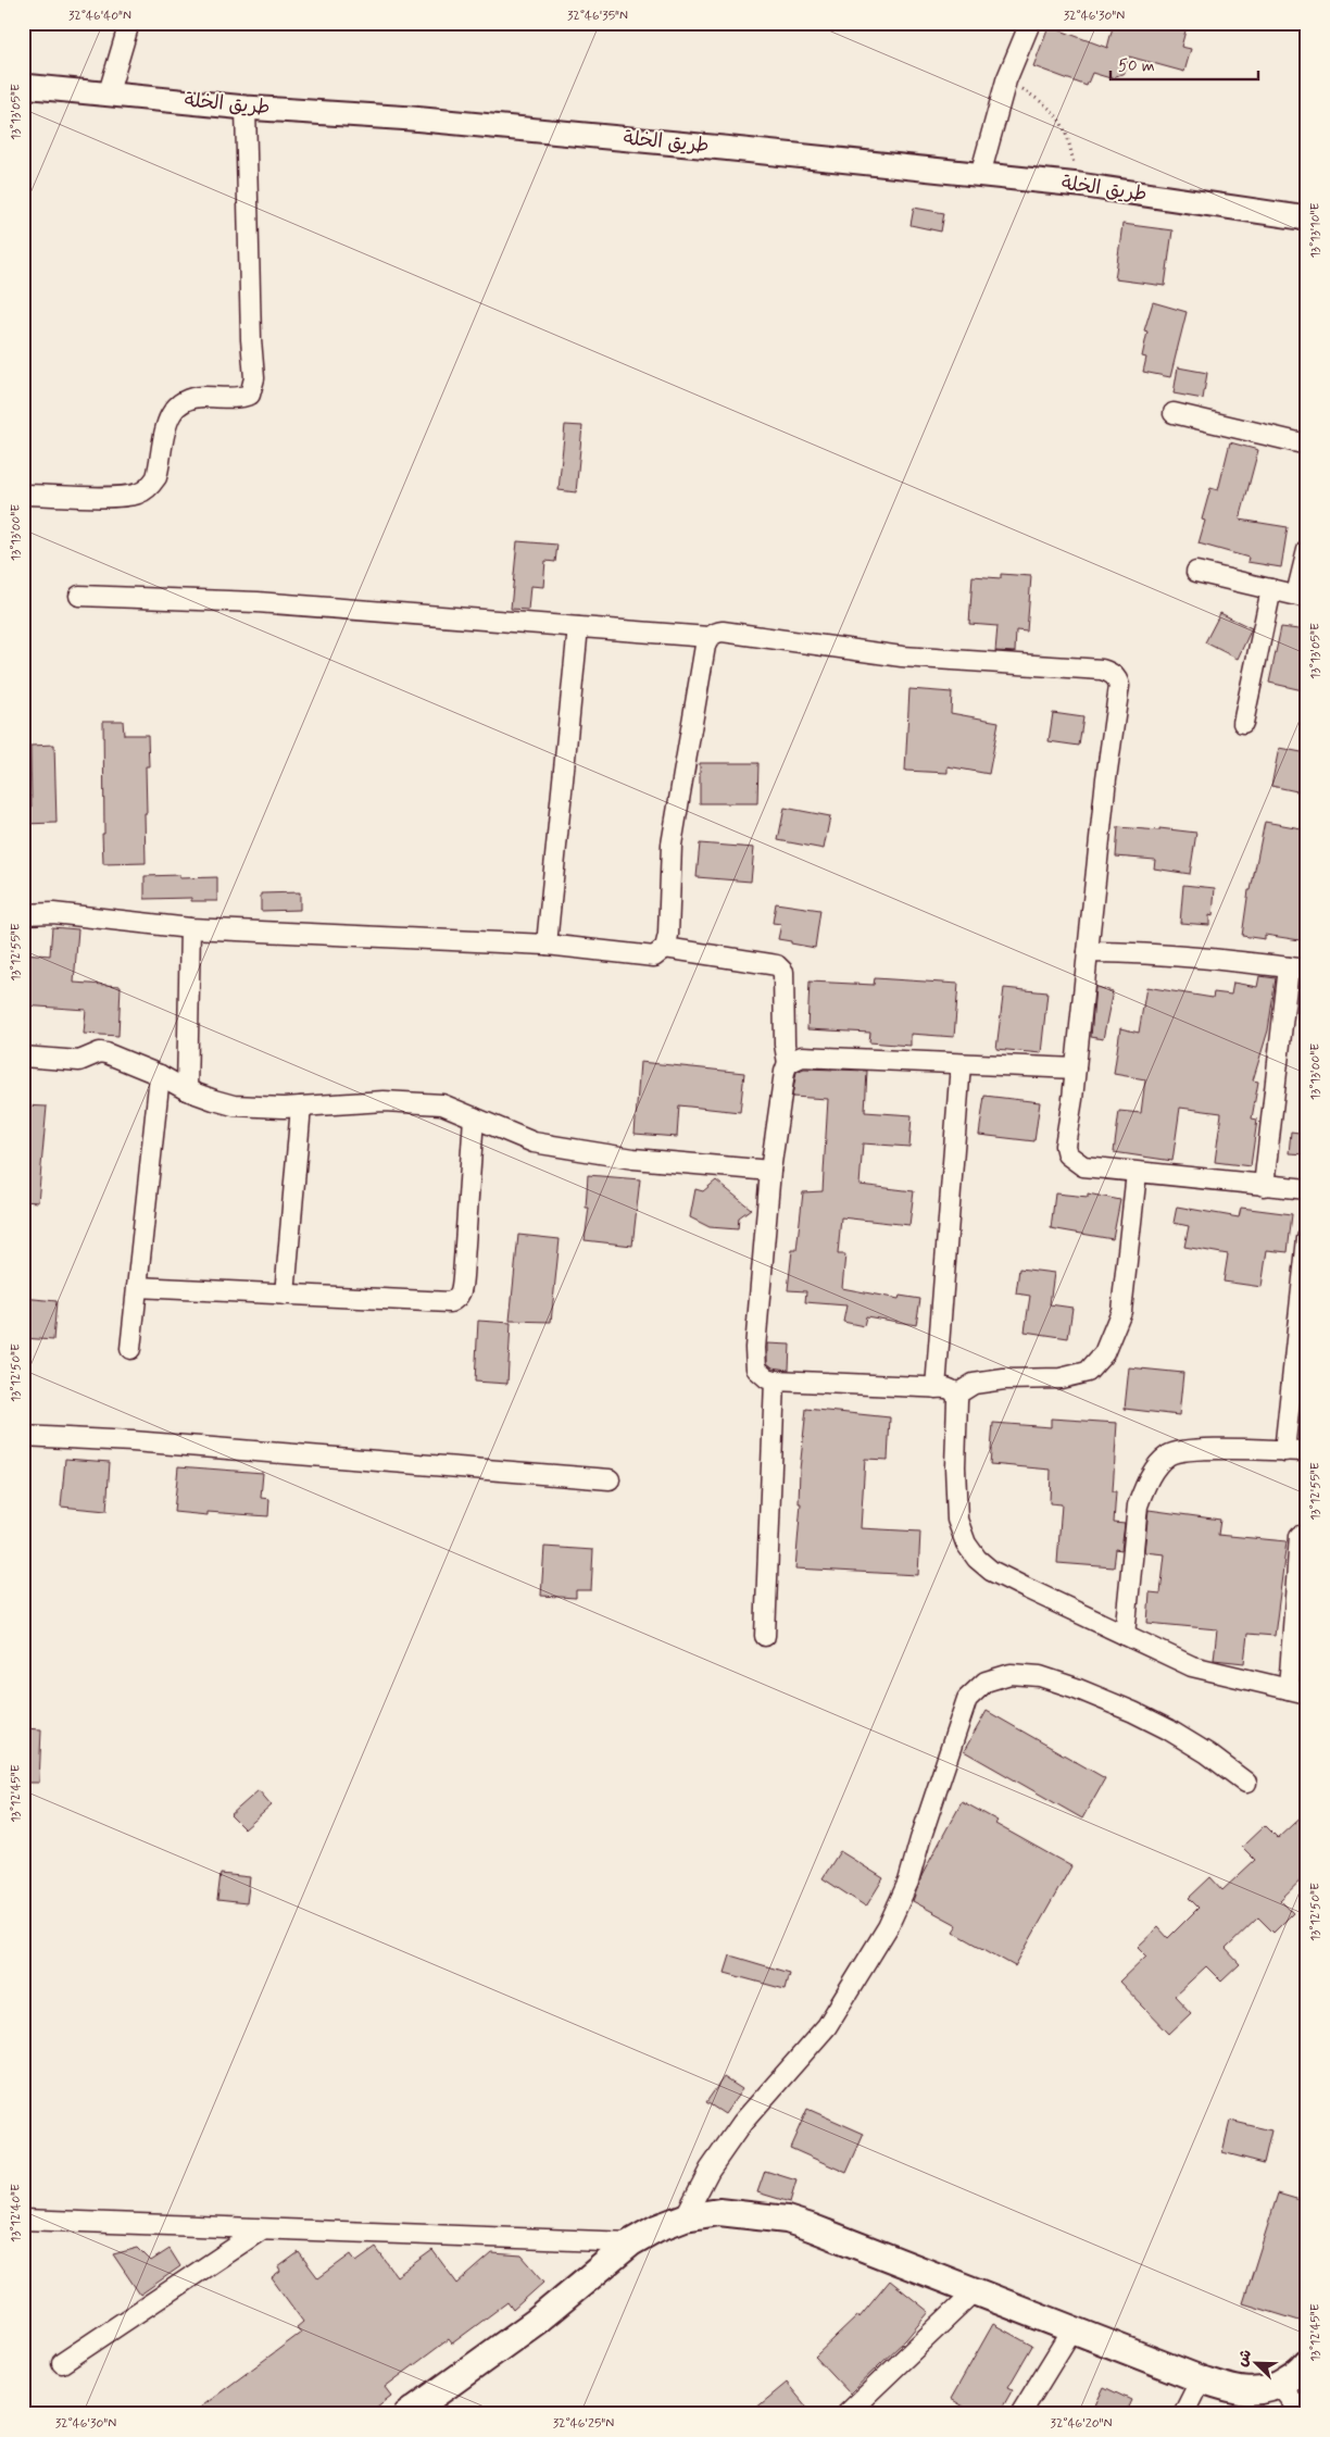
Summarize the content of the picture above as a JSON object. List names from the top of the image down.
{
  "streets": {
    "street": ["طريق الخلة"]
  },
  "scale_bar": "50 m",
  "north": "top left",
  "coordinates": [
    "32°46'40\"N",
    "32°46'35\"N",
    "32°46'30\"N",
    "13°13'05\"E",
    "13°13'10\"E",
    "13°13'00\"E",
    "13°12'55\"E",
    "13°12'50\"E",
    "13°12'45\"E",
    "13°12'40\"E",
    "32°46'25\"N",
    "32°46'20\"N"
  ]
}
